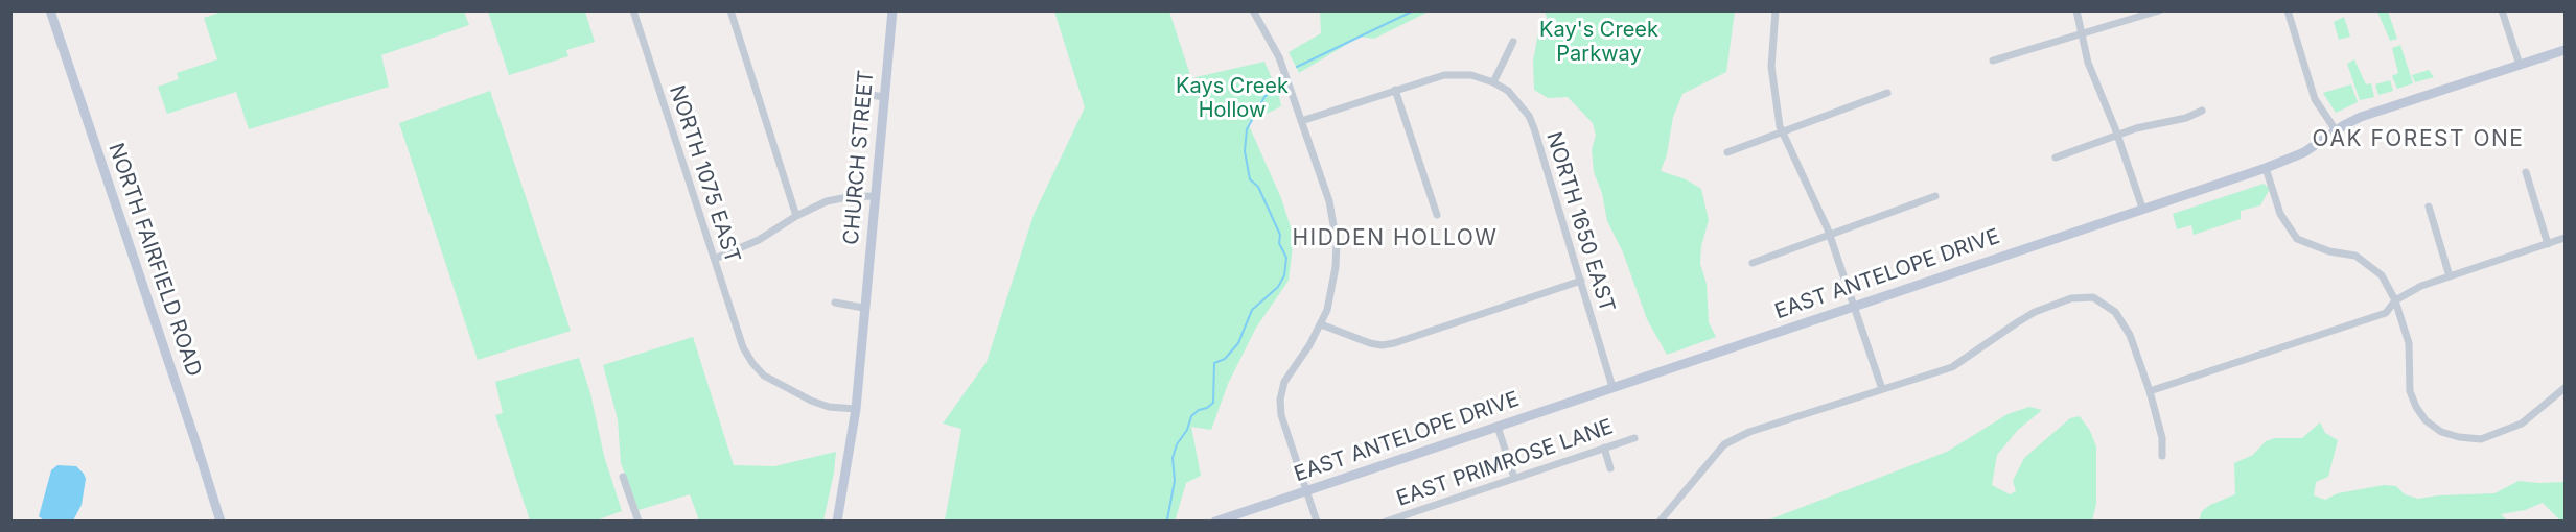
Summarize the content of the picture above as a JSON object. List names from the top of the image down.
{
  "streets": {
    "main road": ["CHURCH STREET", "NORTH FAIRFIELD ROAD", "EAST ANTELOPE DRIVE"],
    "street": ["NORTH 1075 EAST", "NORTH 1650 EAST", "EAST PRIMROSE LANE"]
  },
  "crossings": [
    ["CHURCH STREET", "NORTH 1075 EAST"],
    ["NORTH 1650 EAST", "EAST ANTELOPE DRIVE"]
  ],
  "districts": ["OAK FOREST ONE", "HIDDEN HOLLOW"],
  "parks": ["Kay's Creek Parkway", "Kays Creek Hollow"]
}
